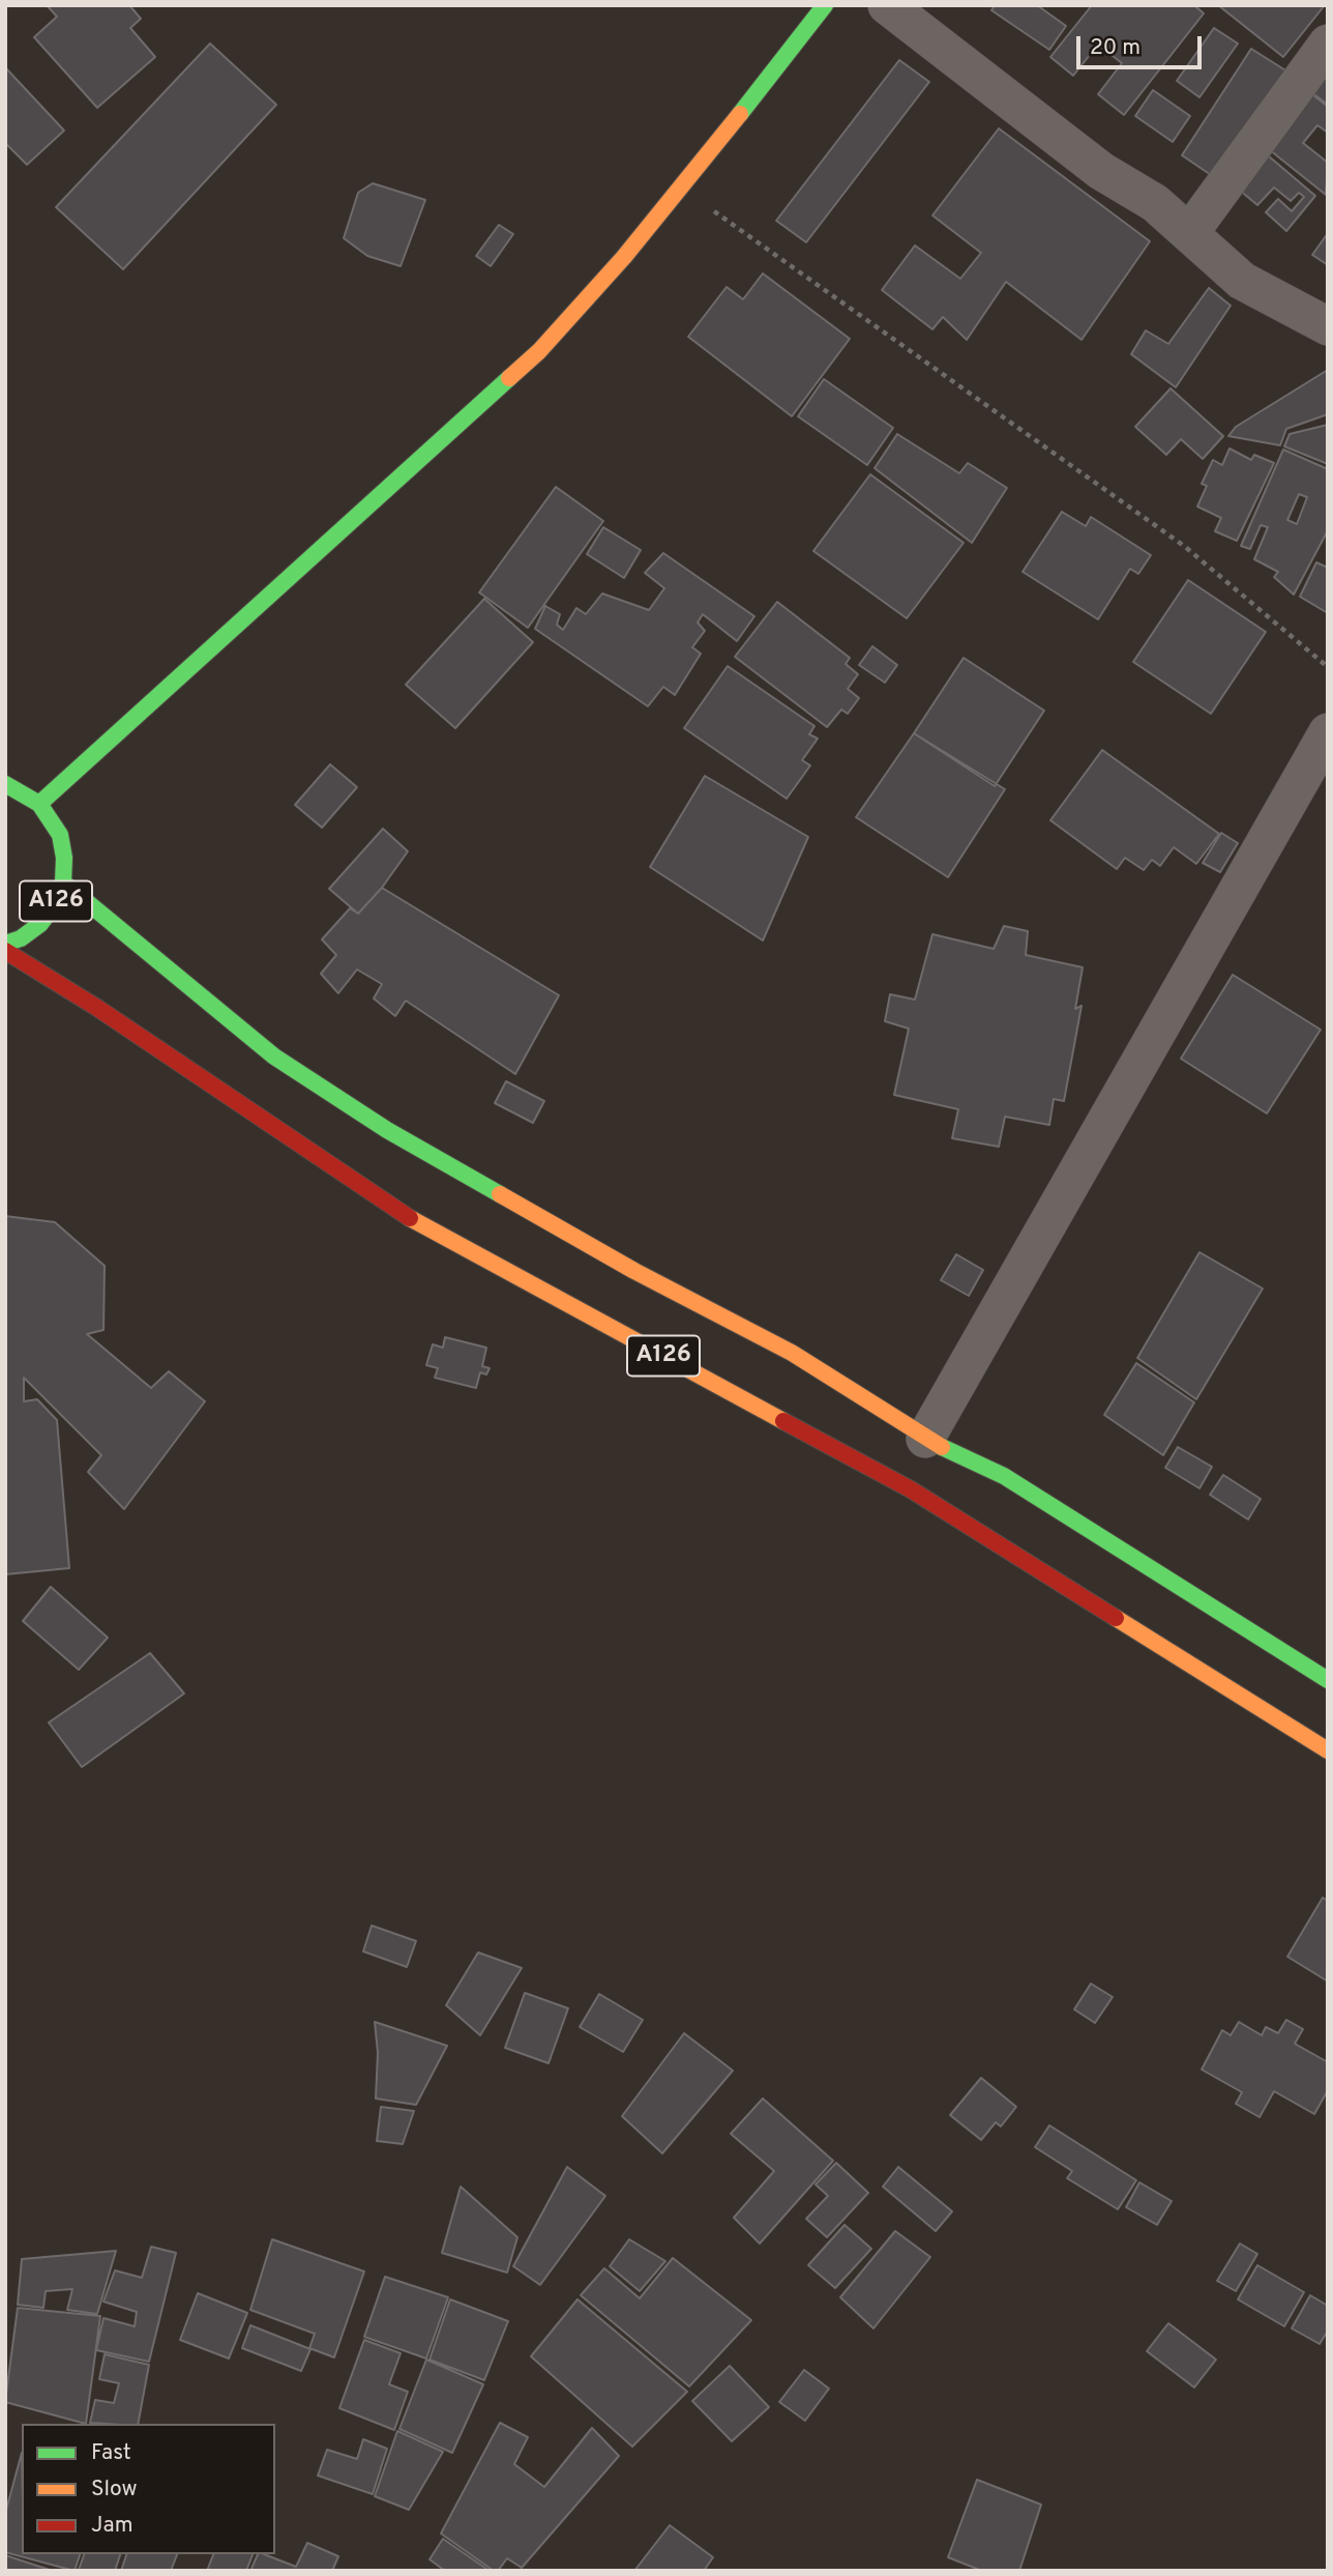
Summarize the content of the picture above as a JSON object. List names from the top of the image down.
{
  "streets": {
    "main road": ["A126"]
  },
  "legend": ["Fast", "Slow", "Jam"],
  "scale_bar": "20 m"
}
